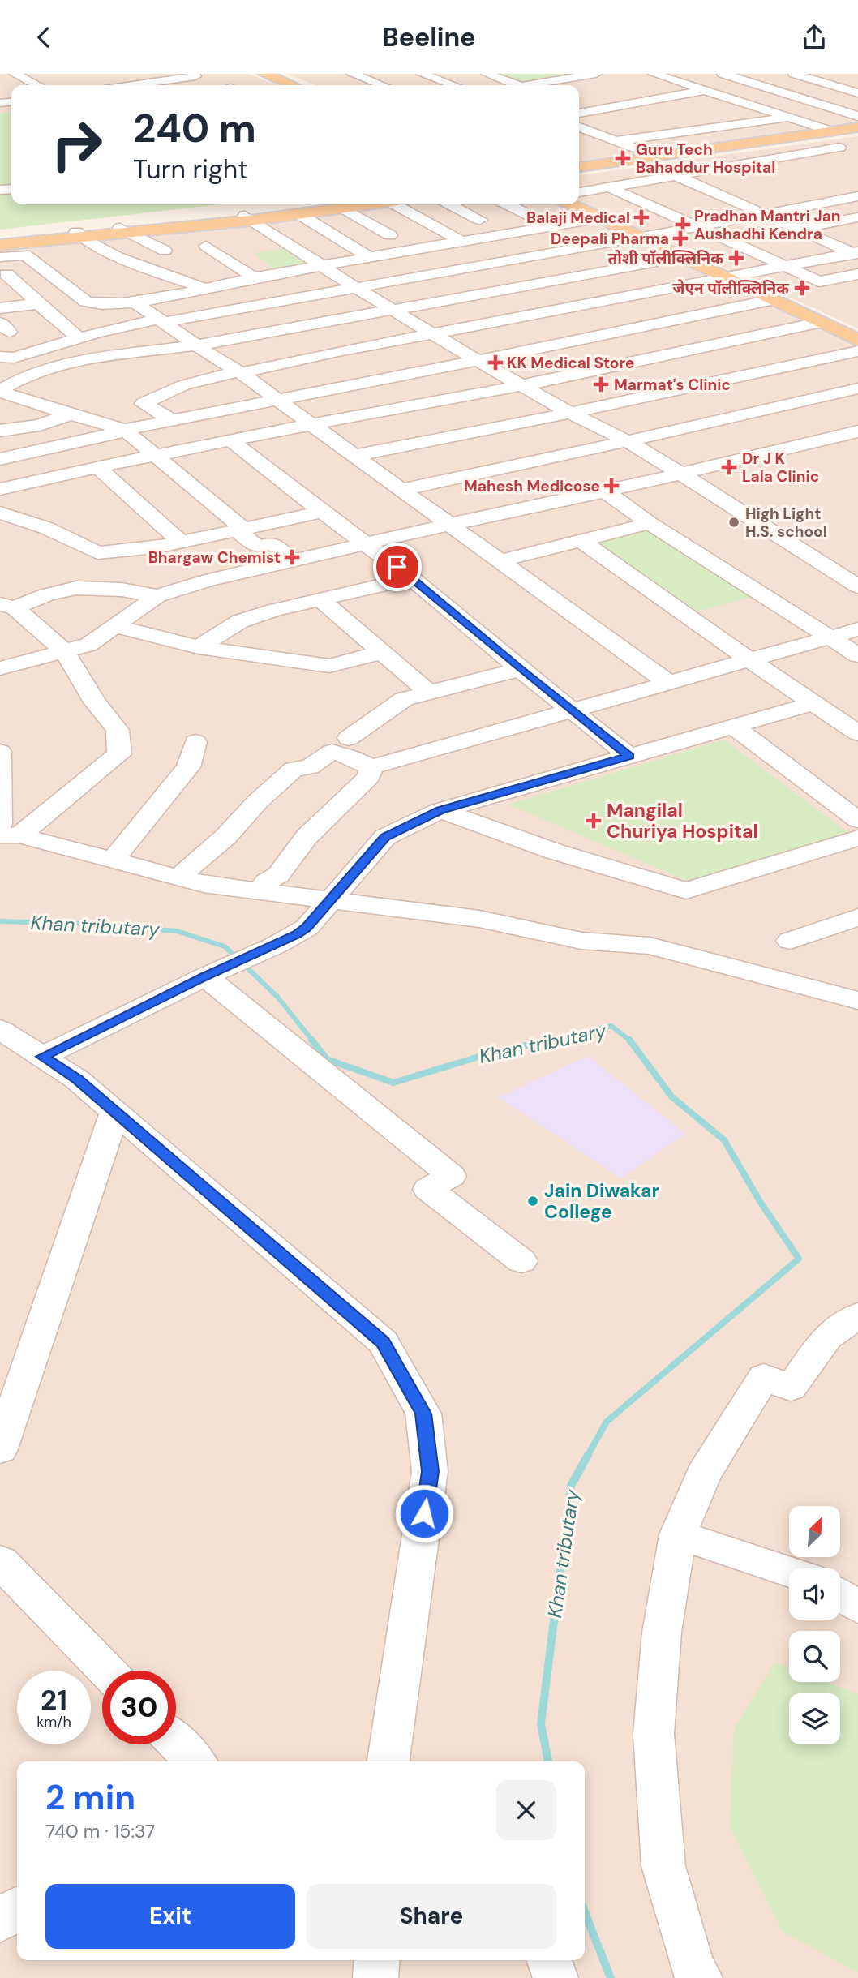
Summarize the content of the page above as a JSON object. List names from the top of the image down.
{
  "water": ["Khan tributary"],
  "places": {
    "health": [
      "Guru Tech Bahaddur Hospital",
      "Balaji Medical",
      "Pradhan Mantri Jan Aushadhi Kendra",
      "Deepali Pharma",
      "तोशी पॉलीक्लिनिक",
      "जेएन पॉलीक्लिनिक",
      "KK Medical Store",
      "Marmat's Clinic",
      "Dr J K Lala Clinic",
      "Mahesh Medicose",
      "Bhargaw Chemist",
      "Mangilal Churiya Hospital"
    ],
    "other": ["High Light H.S. school", "Jain Diwakar College"]
  },
  "north": "top right",
  "page": {
    "header": "Beeline",
    "turn": ["240 m", "Turn right"],
    "speed": "21 km/h",
    "limit": "30",
    "heading": ["2 min", "740 m · 15:37"],
    "buttons": ["Exit", "Share"]
  }
}
